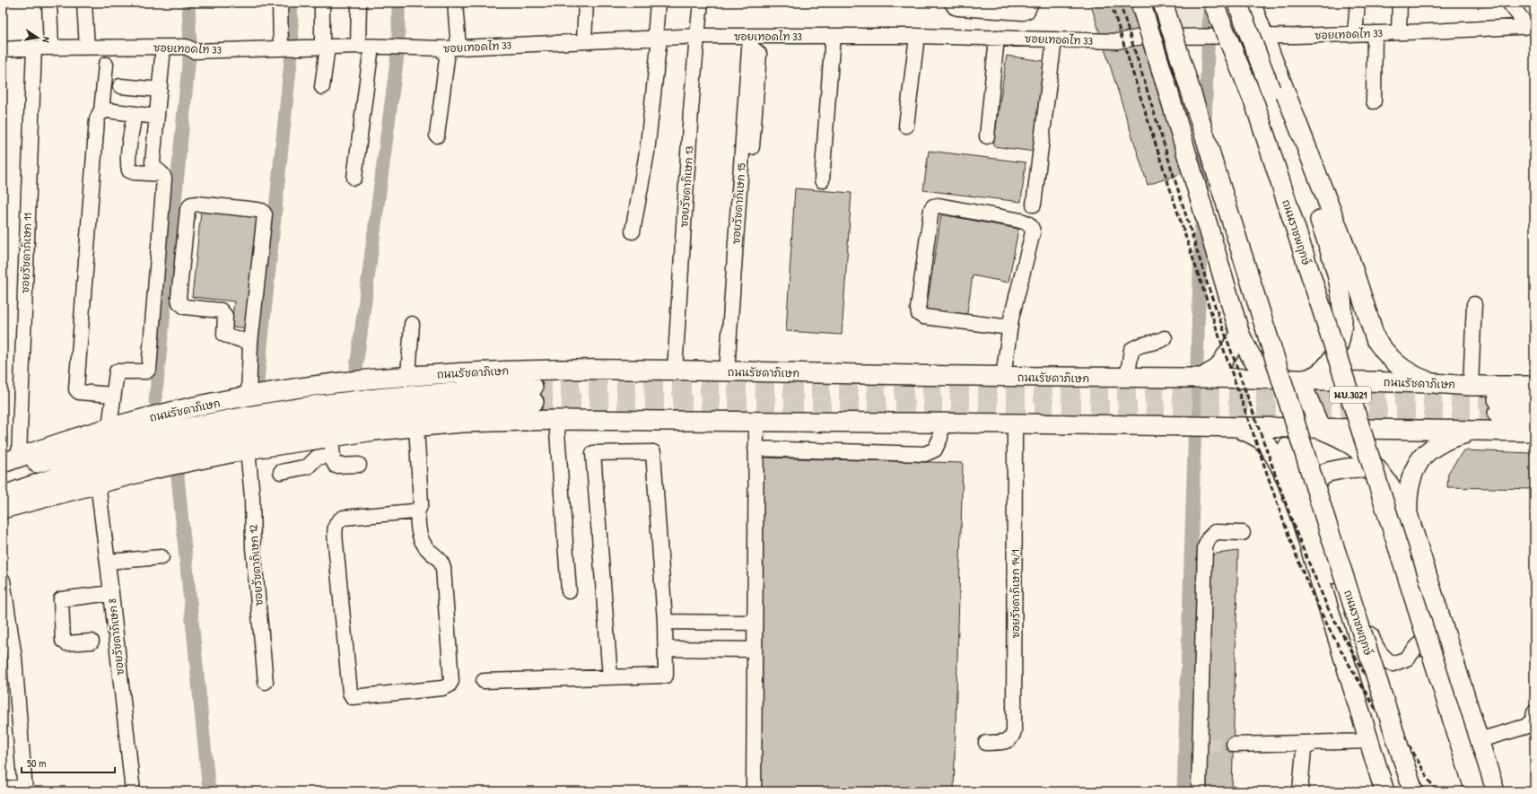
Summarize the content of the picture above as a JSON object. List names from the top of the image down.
{
  "streets": {
    "main road": ["ถนนราชพฤกษ์", "ถนนรัชดาภิเษก", "นบ.3021"],
    "street": [
      "ซอยเทอดไท 33",
      "ซอยรัชดาภิเษก 13",
      "ซอยรัชดาภิเษก 15",
      "ซอยรัชดาภิเษก 11",
      "ซอยรัชดาภิเษก 12",
      "ซอยรัชดาภิเษก 14/1",
      "ซอยรัชดาภิเษก 8"
    ]
  },
  "crossings": [
    ["ซอยเทอดไท 33", "ซอยรัชดาภิเษก 13"],
    ["ซอยเทอดไท 33", "ซอยรัชดาภิเษก 15"],
    ["ซอยเทอดไท 33", "ซอยรัชดาภิเษก 11"],
    ["ซอยรัชดาภิเษก 13", "ถนนรัชดาภิเษก"],
    ["ซอยรัชดาภิเษก 15", "ถนนรัชดาภิเษก"],
    ["ซอยรัชดาภิเษก 11", "ถนนรัชดาภิเษก"]
  ],
  "scale_bar": "50 m",
  "north": "right"
}
